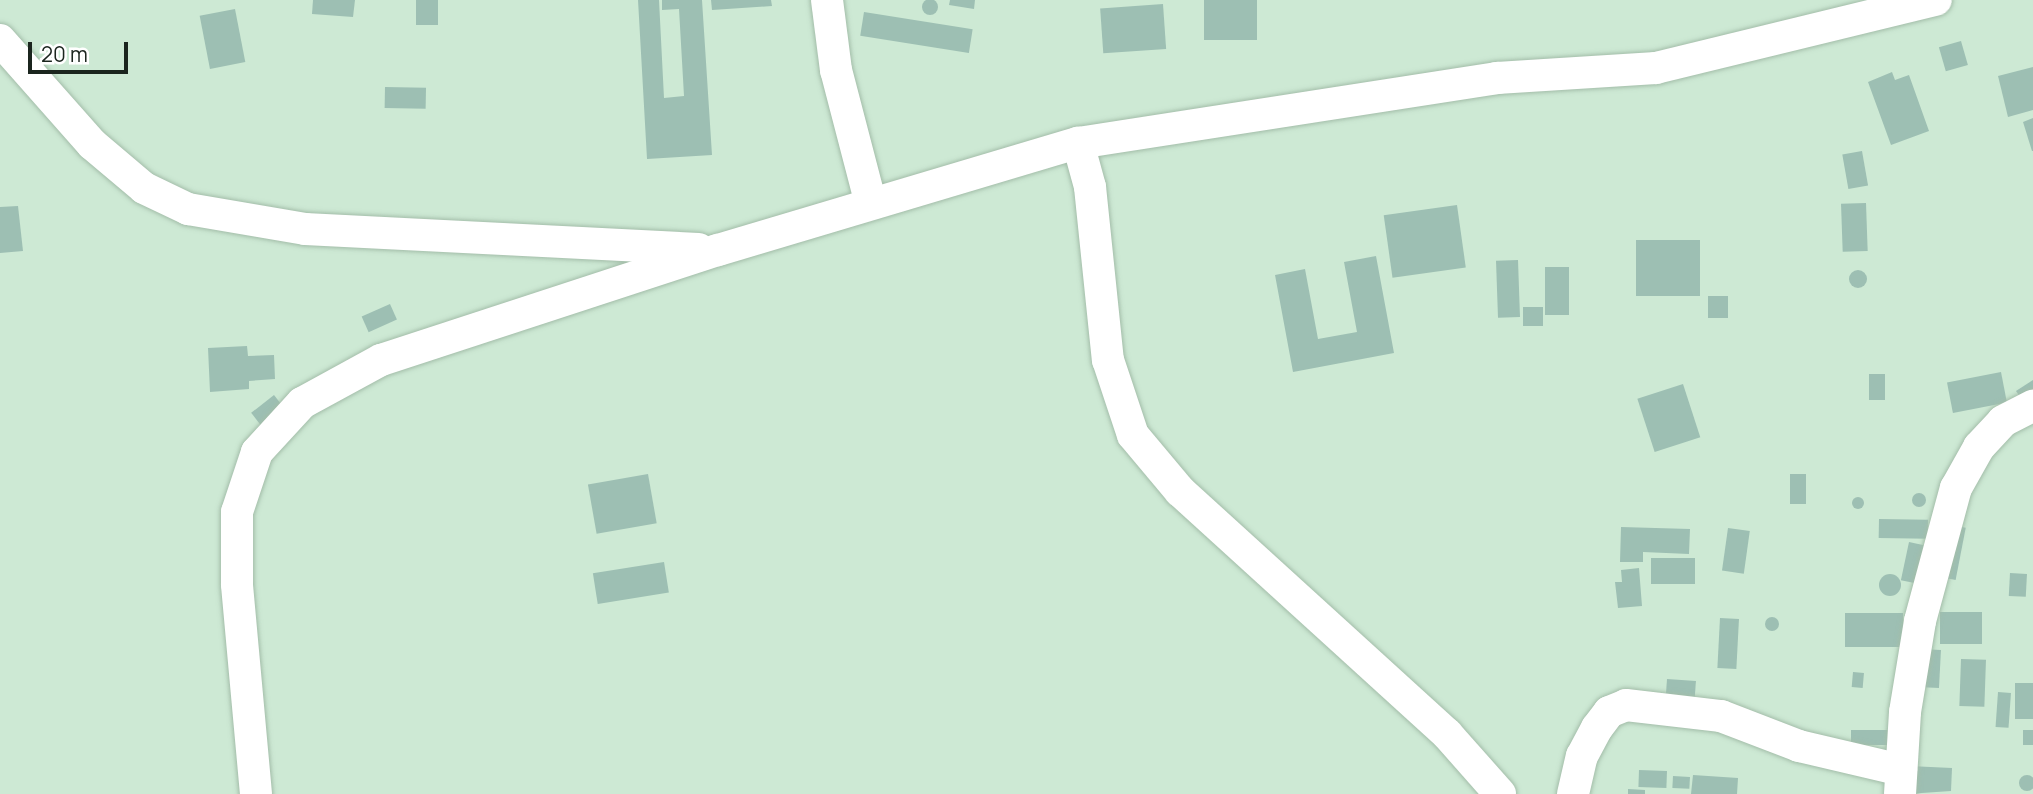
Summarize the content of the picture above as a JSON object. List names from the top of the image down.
{
  "scale_bar": "20 m"
}
